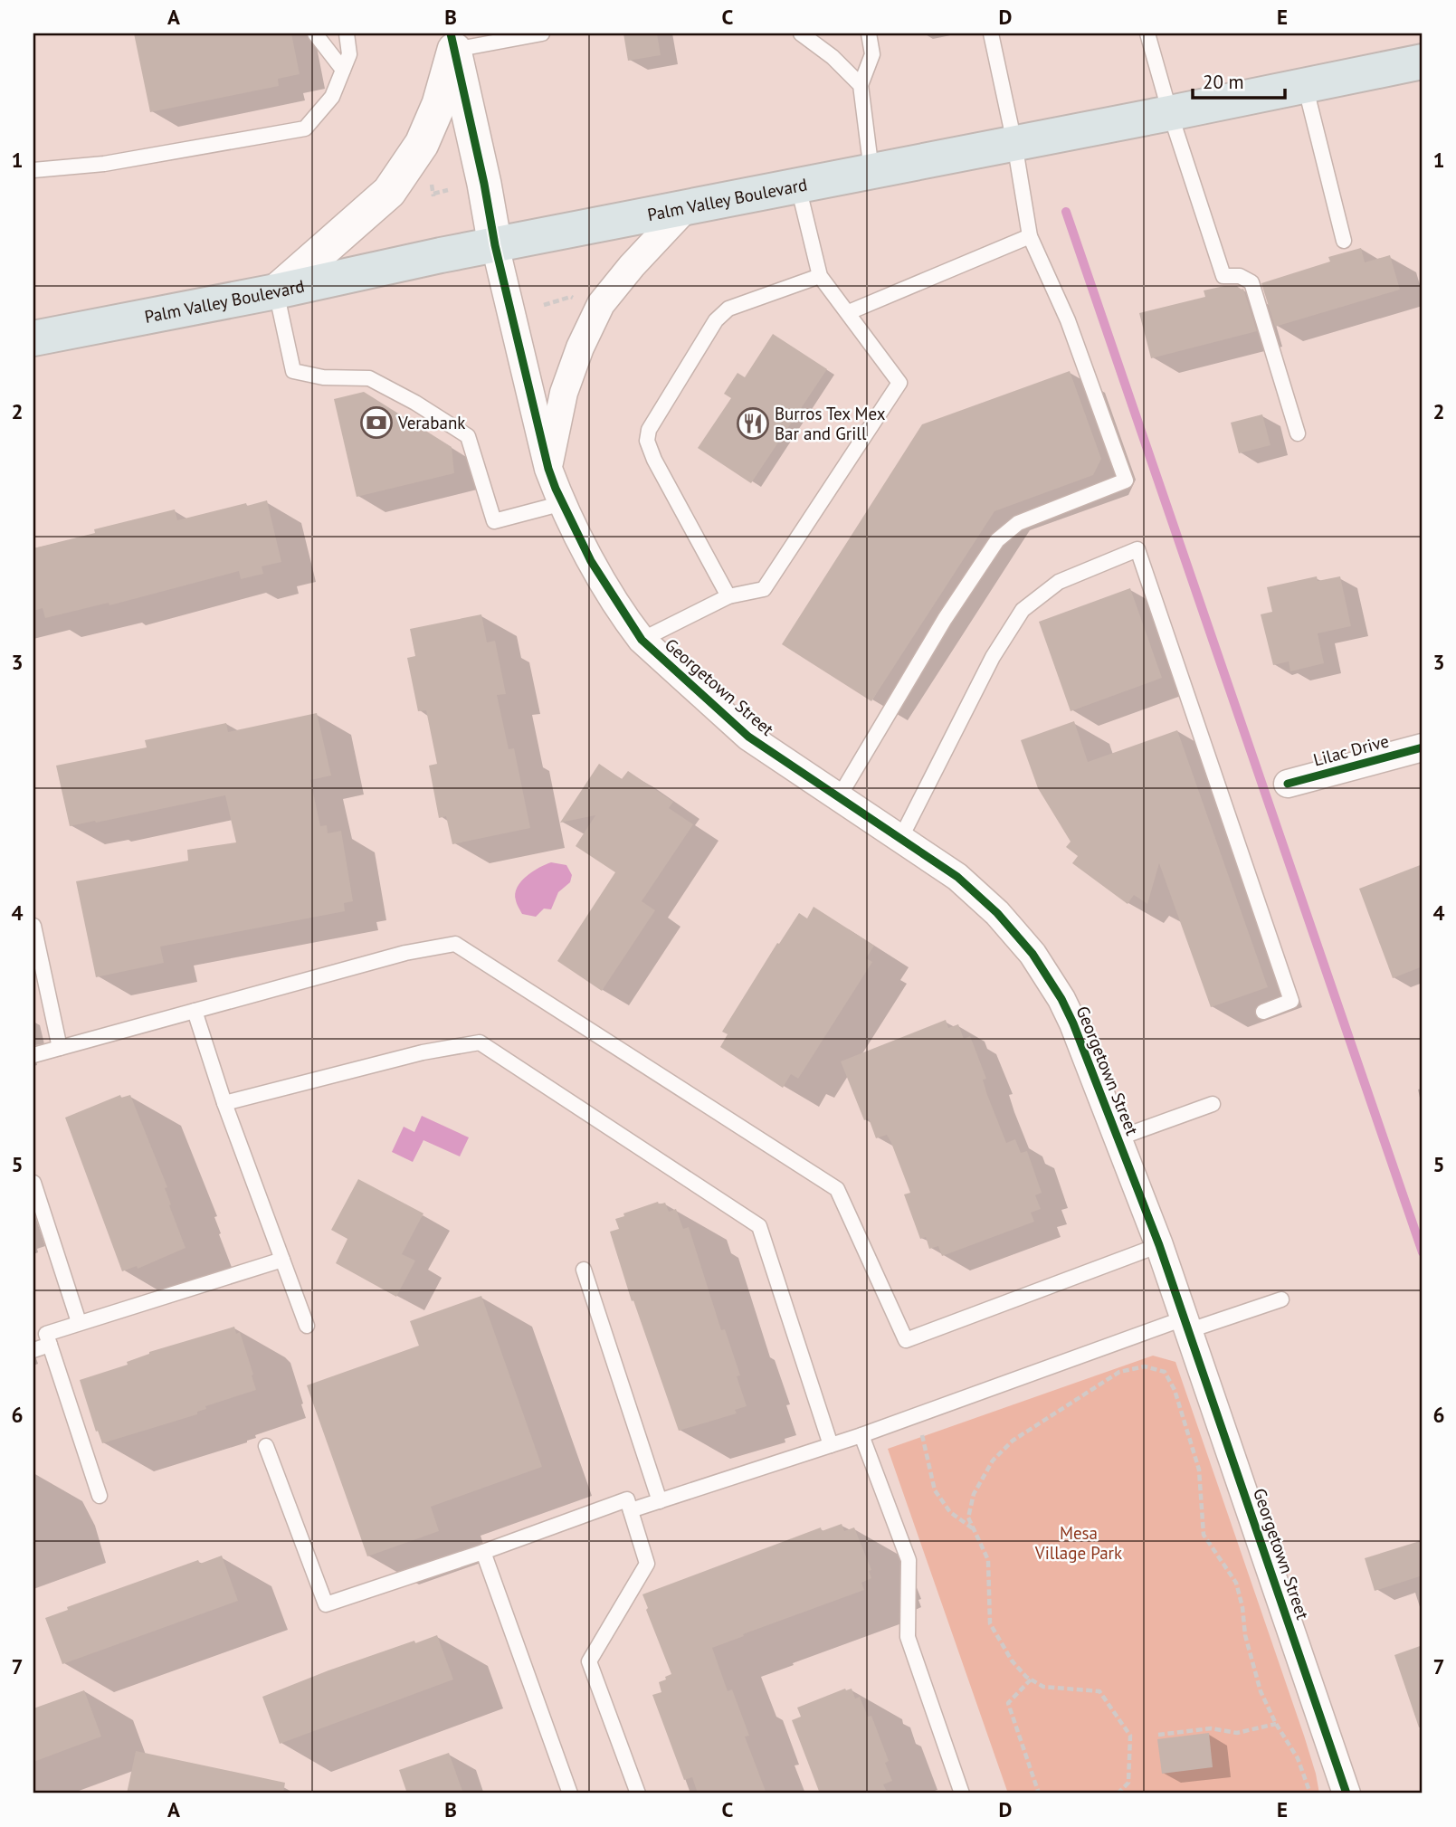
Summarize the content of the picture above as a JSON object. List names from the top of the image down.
{
  "streets": {
    "highway": ["Palm Valley Boulevard"],
    "street": ["Georgetown Street", "Lilac Drive"]
  },
  "crossings": [
    ["Palm Valley Boulevard", "Georgetown Street"]
  ],
  "parks": ["Mesa Village Park"],
  "places": {
    "bank": ["Verabank"],
    "restaurant": ["Burros Tex Mex Bar and Grill"]
  },
  "scale_bar": "20 m",
  "grid": {
    "columns": [
      "A",
      "B",
      "C",
      "D",
      "E"
    ],
    "rows": [
      "1",
      "2",
      "3",
      "4",
      "5",
      "6",
      "7"
    ]
  }
}
